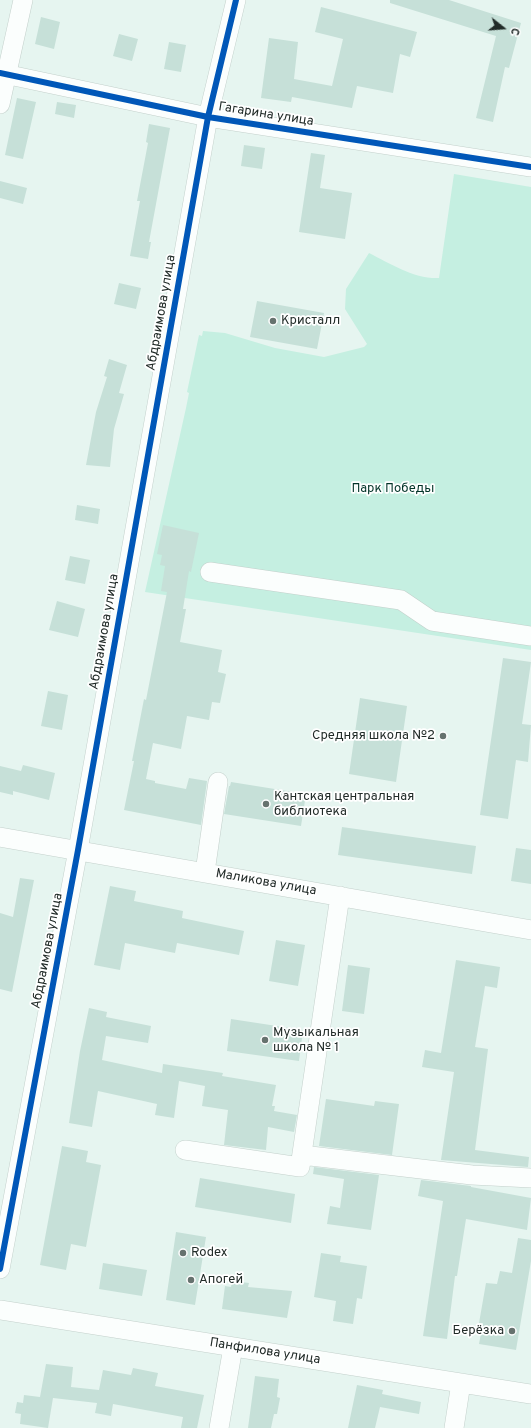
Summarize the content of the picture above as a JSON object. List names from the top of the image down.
{
  "streets": {
    "street": [
      "Гагарина улица",
      "Абдраимова улица",
      "Маликова улица",
      "Панфилова улица"
    ]
  },
  "crossings": [
    ["Гагарина улица", "Абдраимова улица"],
    ["Абдраимова улица", "Маликова улица"]
  ],
  "parks": ["Парк Победы"],
  "places": [
    "Кристалл",
    "Средняя школа №2",
    "Кантская центральная библиотека",
    "Музыкальная школа № 1",
    "Rodex",
    "Апогей",
    "Берёзка"
  ],
  "north": "right"
}
